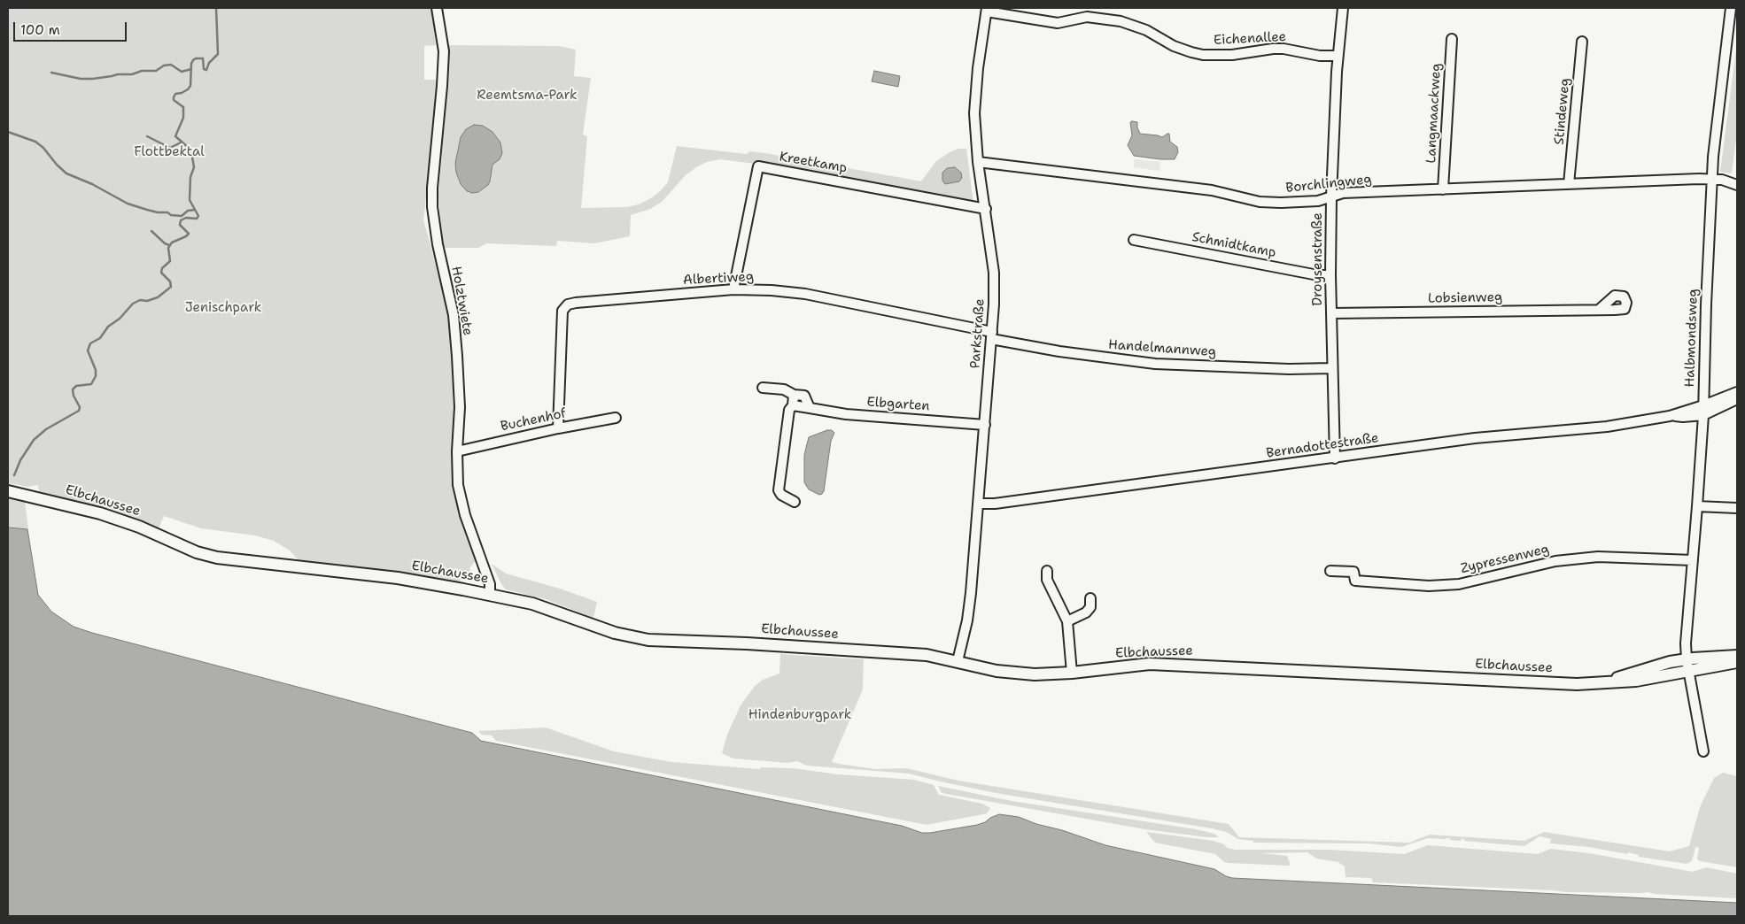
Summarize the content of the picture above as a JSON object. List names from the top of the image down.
{
  "streets": {
    "main road": ["Elbchaussee"],
    "street": [
      "Eichenallee",
      "Stindeweg",
      "Langmaackweg",
      "Kreetkamp",
      "Borchlingweg",
      "Schmidtkamp",
      "Droysenstraße",
      "Albertiweg",
      "Lobsienweg",
      "Holztwiete",
      "Parkstraße",
      "Halbmondsweg",
      "Handelmannweg",
      "Elbgarten",
      "Buchenhof",
      "Bernadottestraße",
      "Zypressenweg"
    ]
  },
  "crossings": [
    ["Eichenallee", "Droysenstraße"],
    ["Eichenallee", "Parkstraße"],
    ["Stindeweg", "Borchlingweg"],
    ["Langmaackweg", "Borchlingweg"],
    ["Kreetkamp", "Albertiweg"],
    ["Kreetkamp", "Parkstraße"],
    ["Borchlingweg", "Droysenstraße"],
    ["Borchlingweg", "Parkstraße"],
    ["Borchlingweg", "Halbmondsweg"],
    ["Schmidtkamp", "Droysenstraße"],
    ["Droysenstraße", "Lobsienweg"],
    ["Droysenstraße", "Handelmannweg"],
    ["Droysenstraße", "Bernadottestraße"],
    ["Albertiweg", "Parkstraße"],
    ["Albertiweg", "Handelmannweg"],
    ["Albertiweg", "Buchenhof"],
    ["Holztwiete", "Buchenhof"],
    ["Holztwiete", "Elbchaussee"],
    ["Parkstraße", "Handelmannweg"],
    ["Parkstraße", "Elbgarten"],
    ["Parkstraße", "Bernadottestraße"],
    ["Parkstraße", "Elbchaussee"],
    ["Halbmondsweg", "Bernadottestraße"],
    ["Halbmondsweg", "Elbchaussee"],
    ["Halbmondsweg", "Zypressenweg"]
  ],
  "parks": [
    "Reemtsma-Park",
    "Flottbektal",
    "Jenischpark",
    "Hindenburgpark"
  ],
  "scale_bar": "100 m"
}
